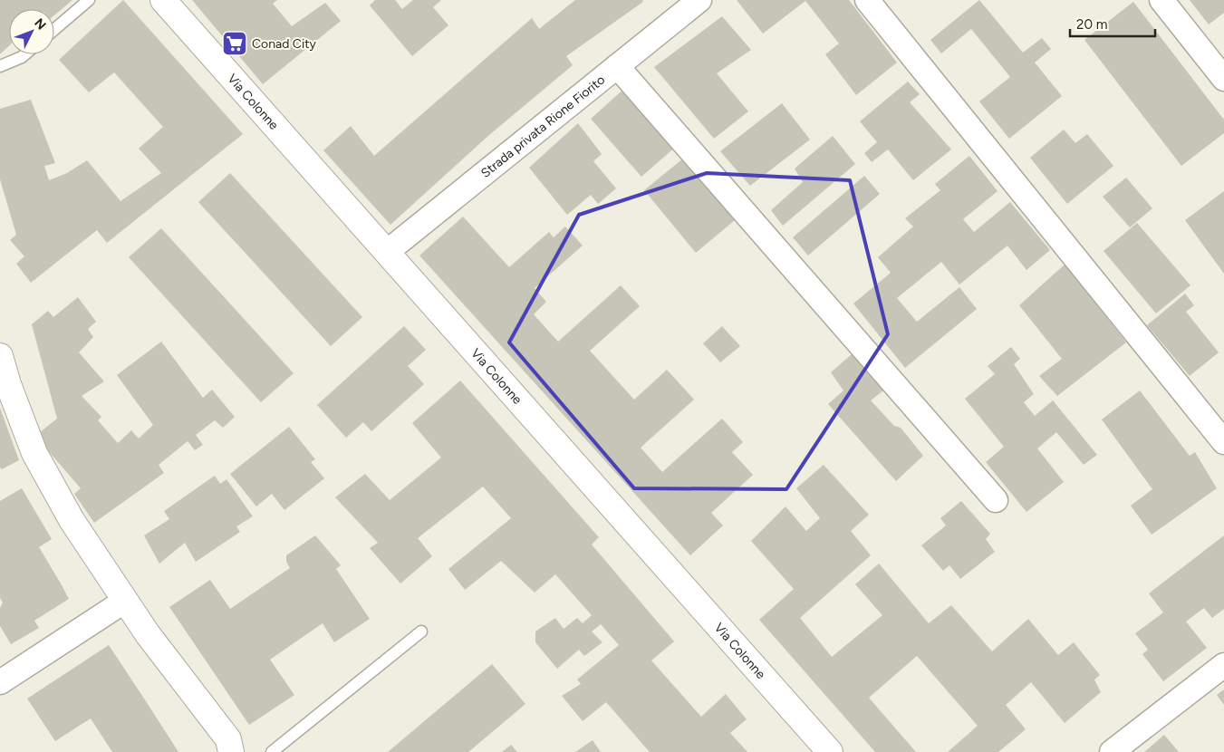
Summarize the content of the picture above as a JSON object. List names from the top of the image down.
{
  "streets": {
    "main road": ["Via Colonne"],
    "street": ["Strada privata Rione Fiorito"]
  },
  "crossings": [
    ["Via Colonne", "Strada privata Rione Fiorito"]
  ],
  "places": {
    "supermarket": ["Conad City"]
  },
  "scale_bar": "20 m",
  "north": "top right"
}
